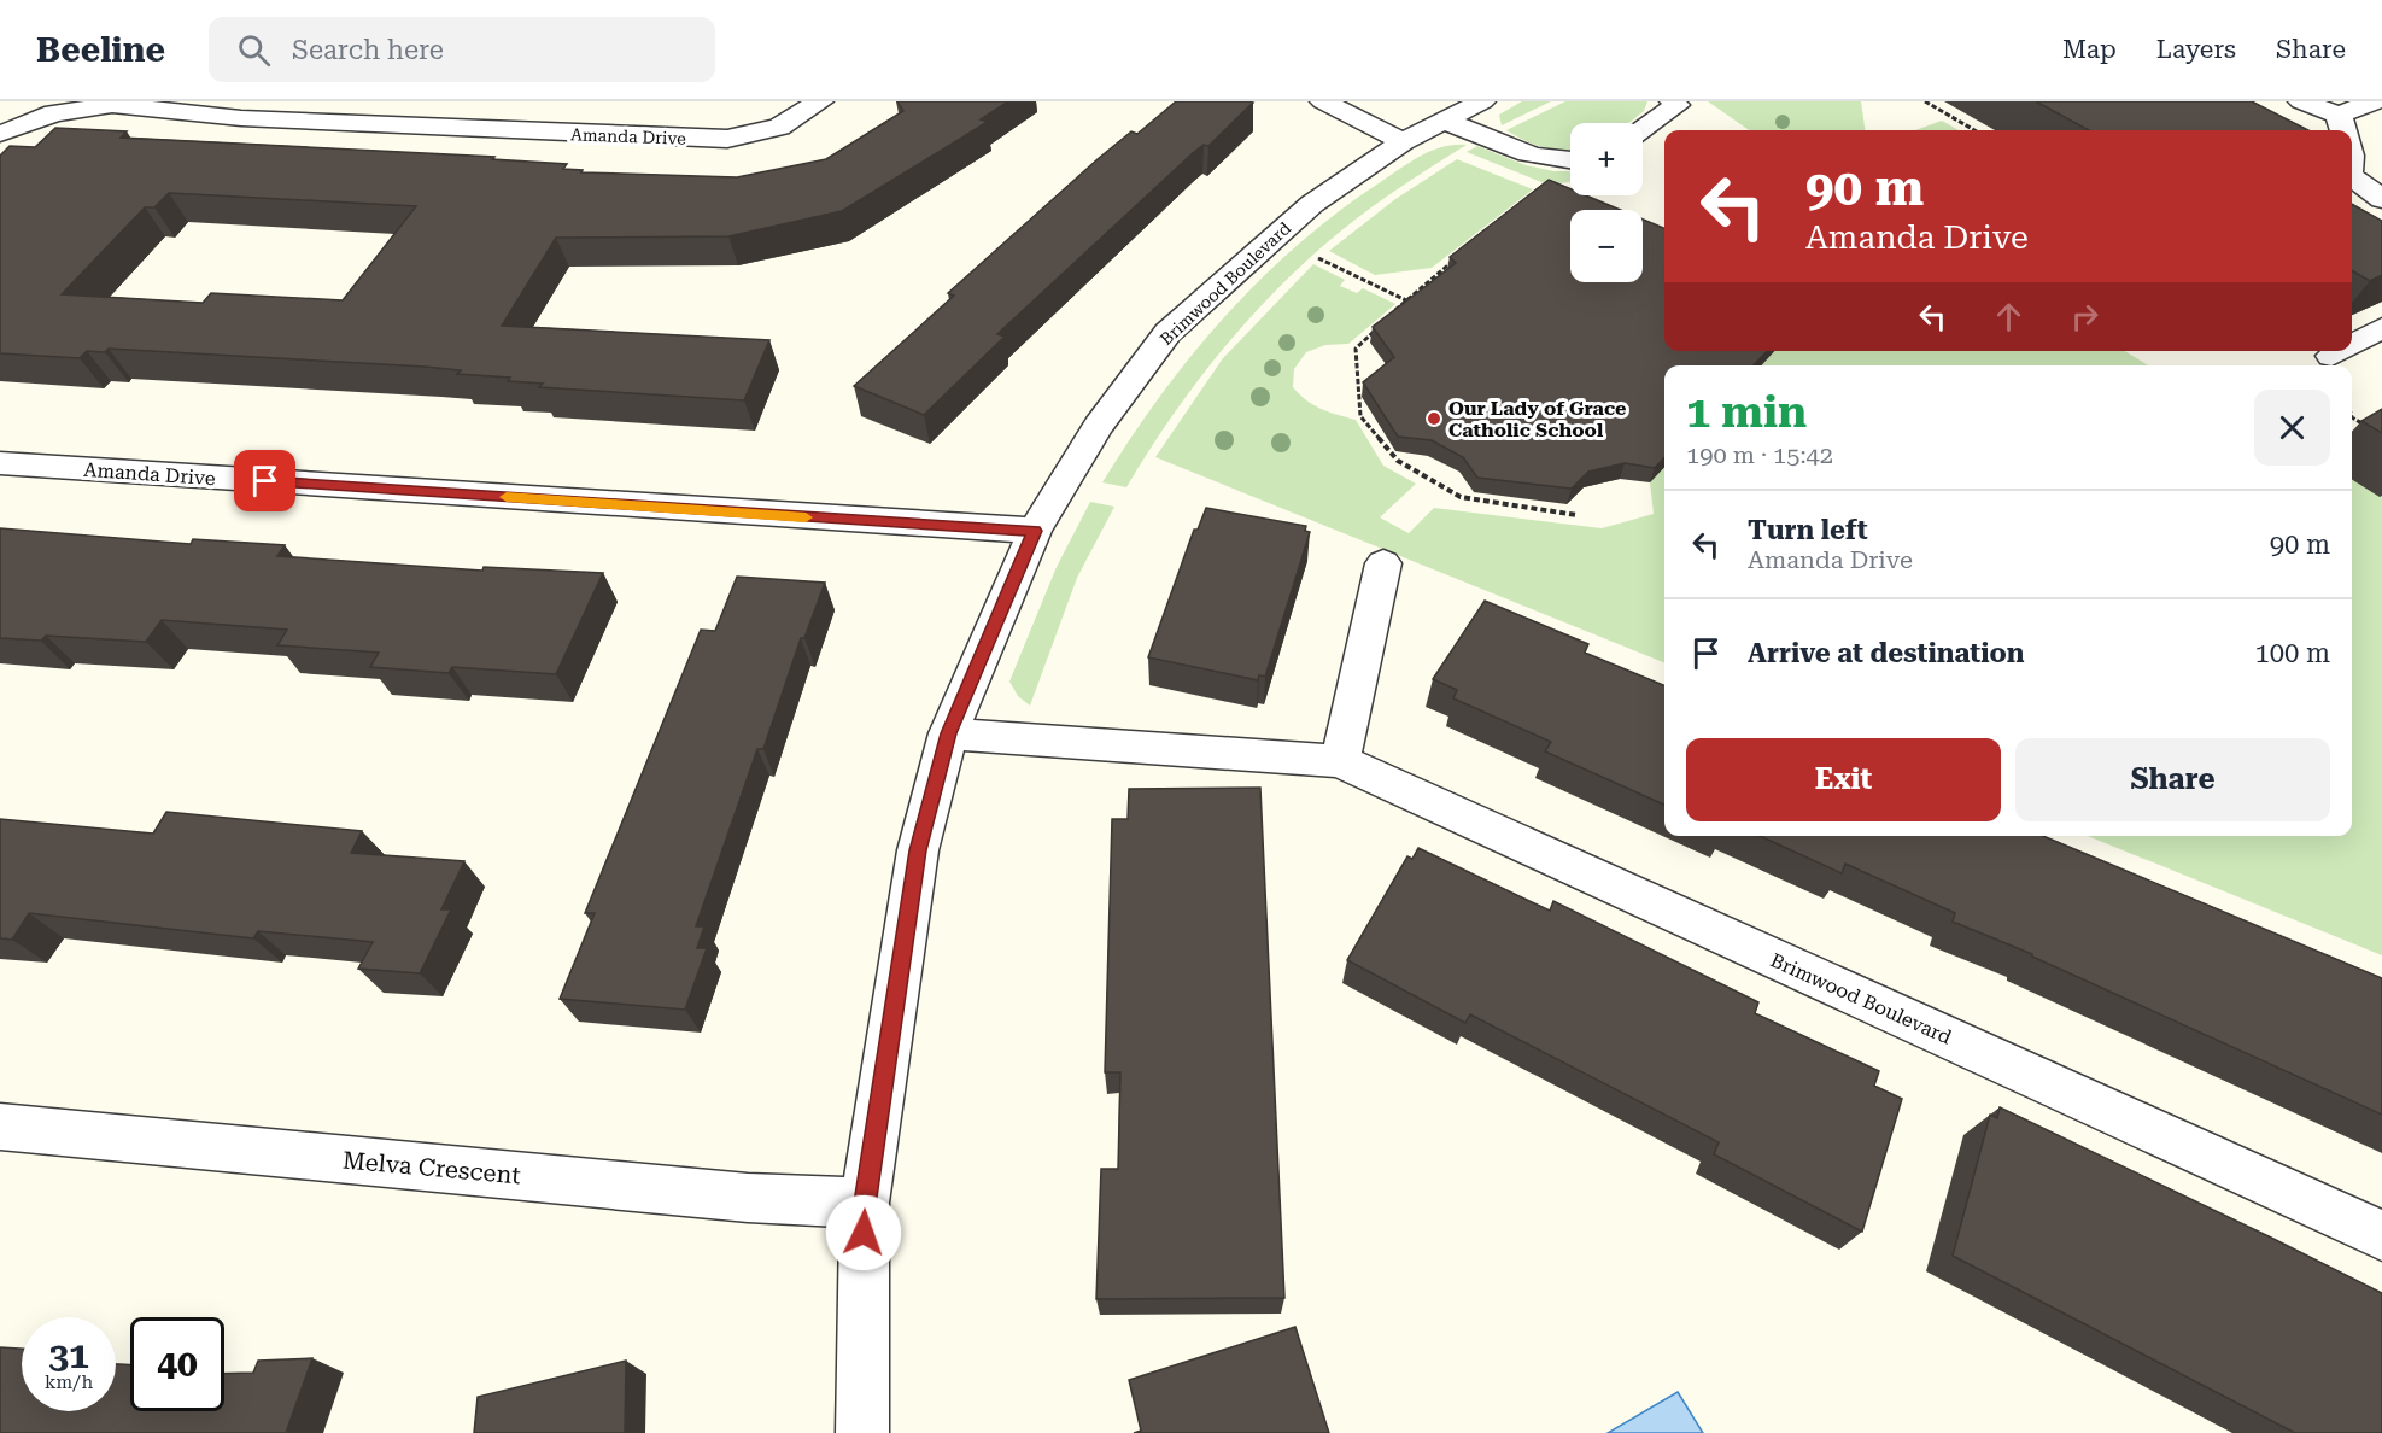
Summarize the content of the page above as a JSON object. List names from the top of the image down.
{
  "streets": {
    "street": ["Amanda Drive", "Brimwood Boulevard", "Melva Crescent"]
  },
  "crossings": [
    ["Amanda Drive", "Brimwood Boulevard"],
    ["Brimwood Boulevard", "Melva Crescent"]
  ],
  "places": ["Our Lady of Grace Catholic School"],
  "page": {
    "header": "Beeline",
    "search": "Search here",
    "nav": ["Map", "Layers", "Share"],
    "map_buttons": ["+", "−"],
    "turn": ["90 m", "Amanda Drive"],
    "heading": ["1 min", "190 m · 15:42"],
    "list": [
      {
        "name": "Turn left",
        "note": "Amanda Drive",
        "value": "90 m"
      },
      {
        "name": "Arrive at destination",
        "value": "100 m"
      }
    ],
    "buttons": ["Exit", "Share"],
    "speed": "31 km/h",
    "limit": "40"
  }
}
